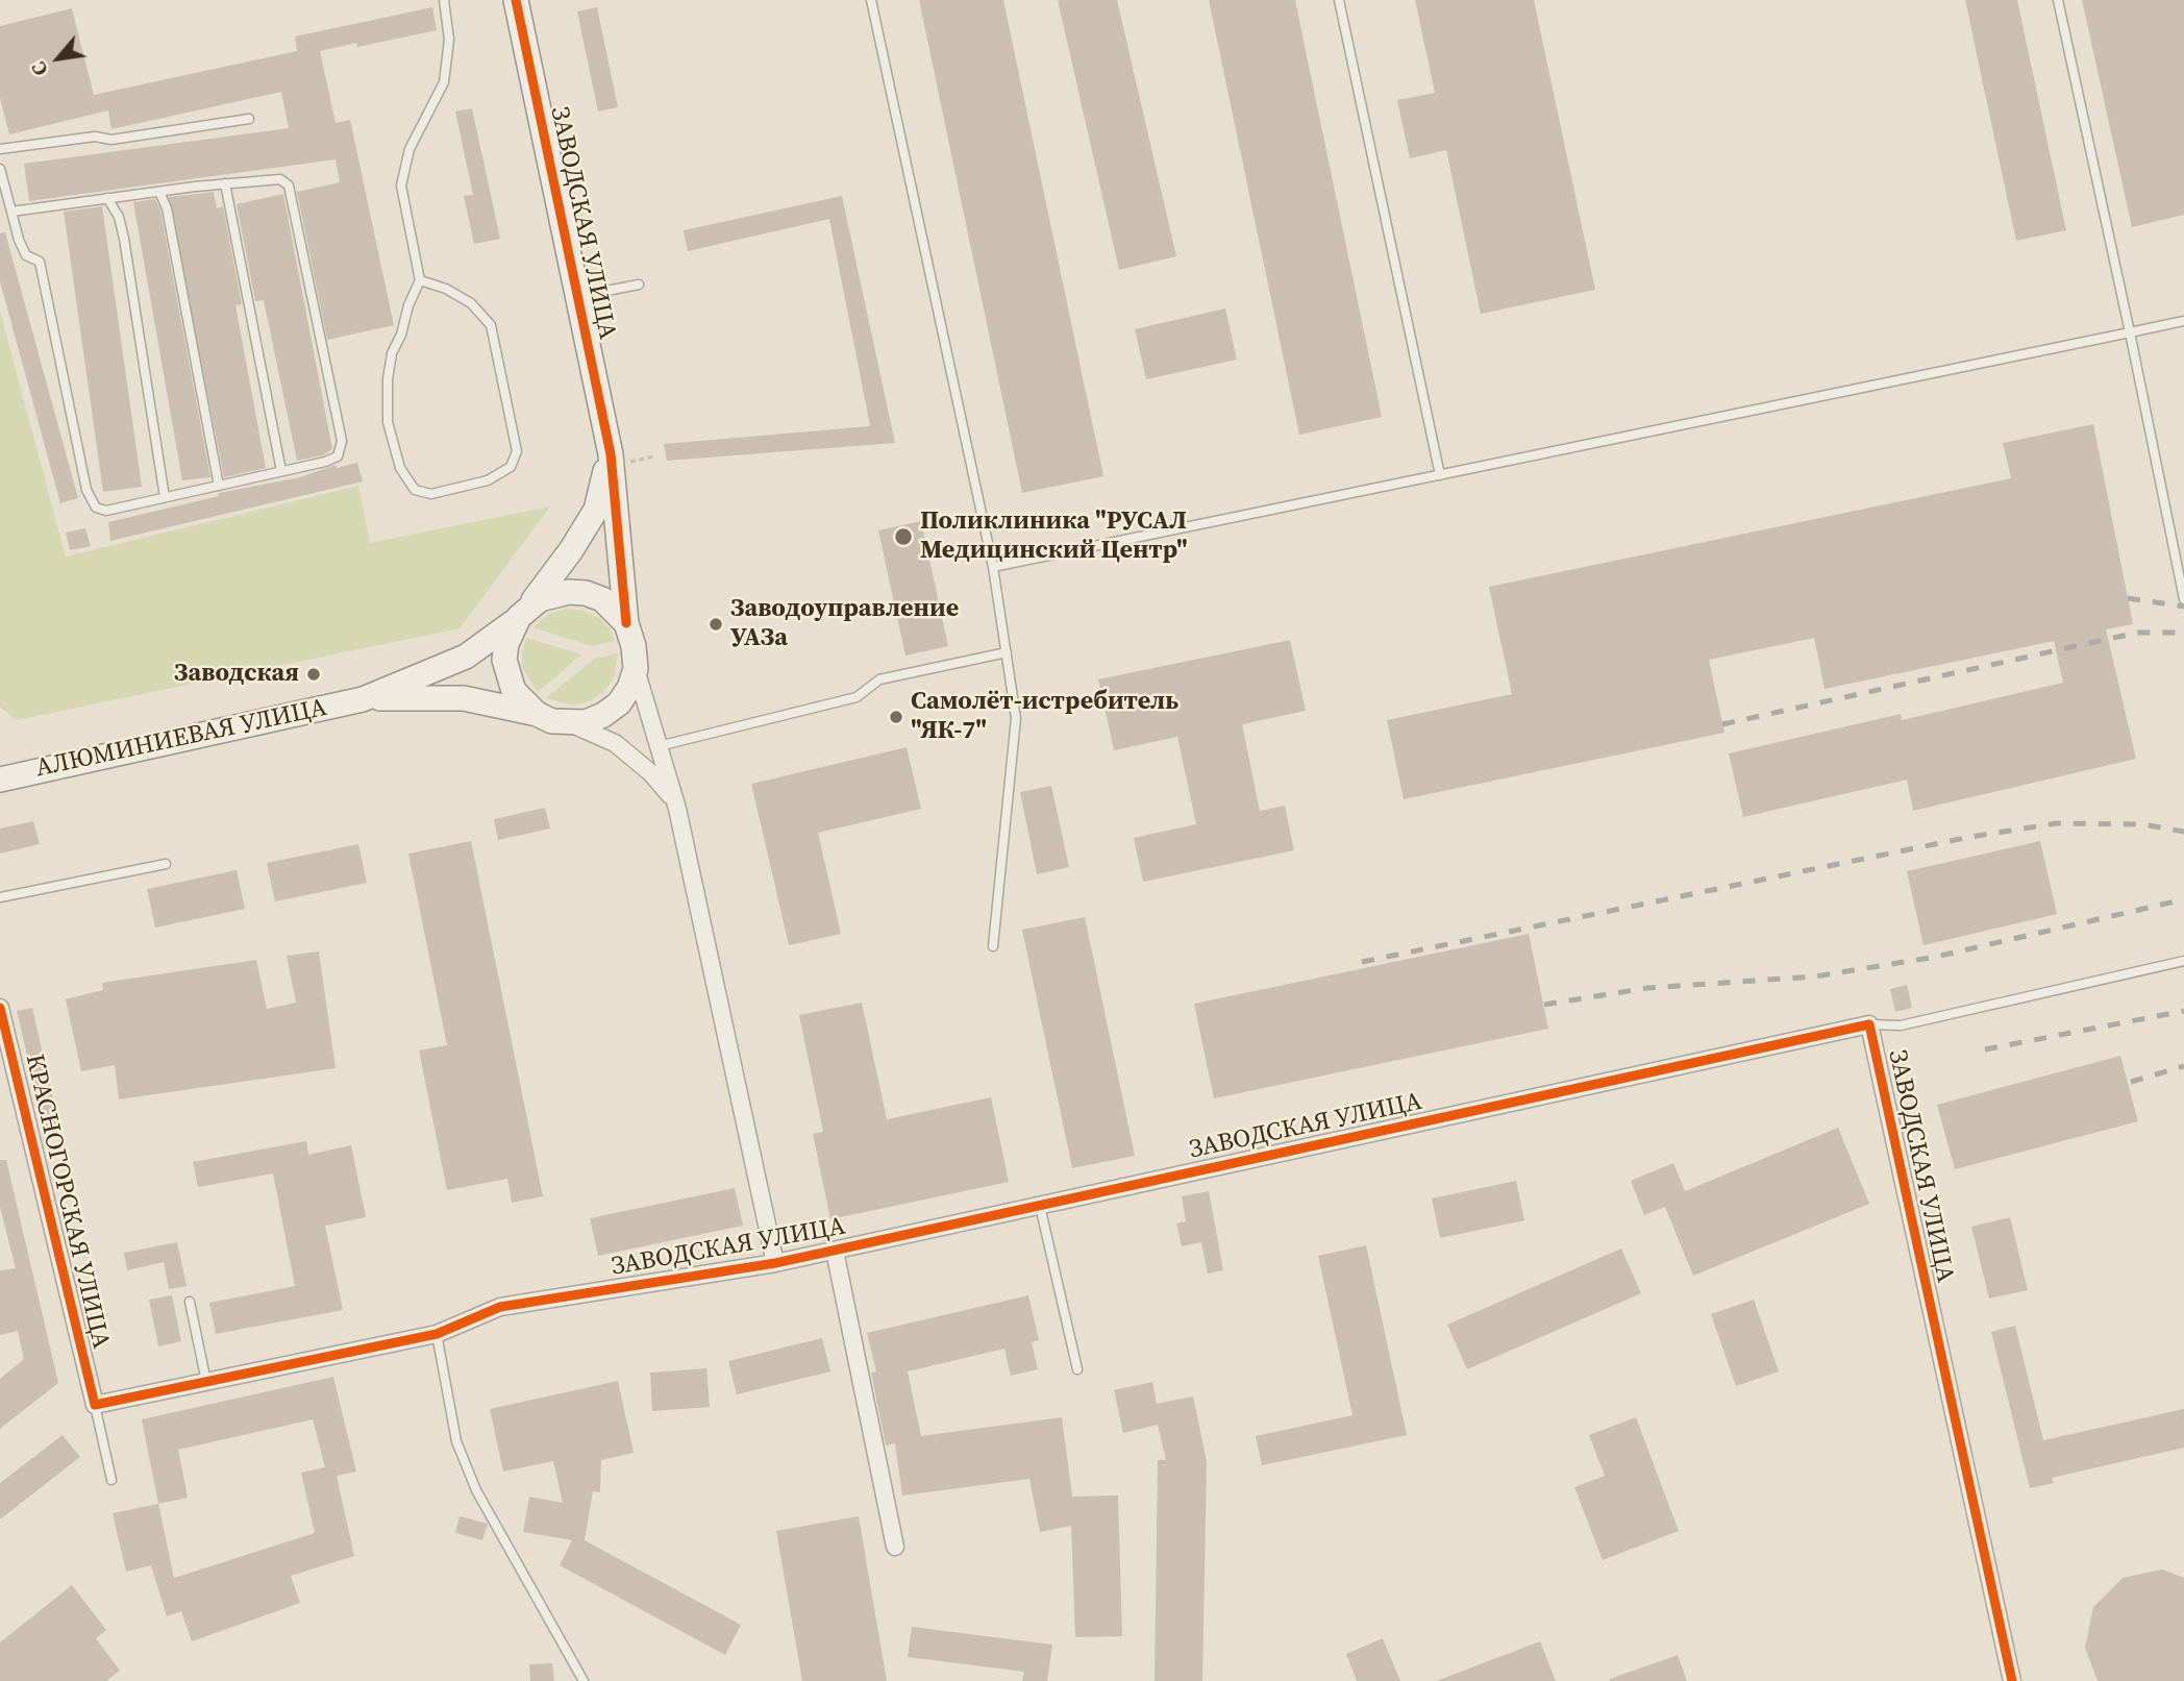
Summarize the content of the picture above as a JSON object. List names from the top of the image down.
{
  "streets": {
    "main road": ["ЗАВОДСКАЯ УЛИЦА", "АЛЮМИНИЕВАЯ УЛИЦА"],
    "street": ["КРАСНОГОРСКАЯ УЛИЦА"]
  },
  "crossings": [
    ["ЗАВОДСКАЯ УЛИЦА", "КРАСНОГОРСКАЯ УЛИЦА"]
  ],
  "places": [
    "Поликлиника \"РУСАЛ Медицинский Центр\"",
    "Заводоуправление УАЗа",
    "Заводская",
    "Самолёт-истребитель \"ЯК-7\""
  ],
  "north": "bottom left"
}
